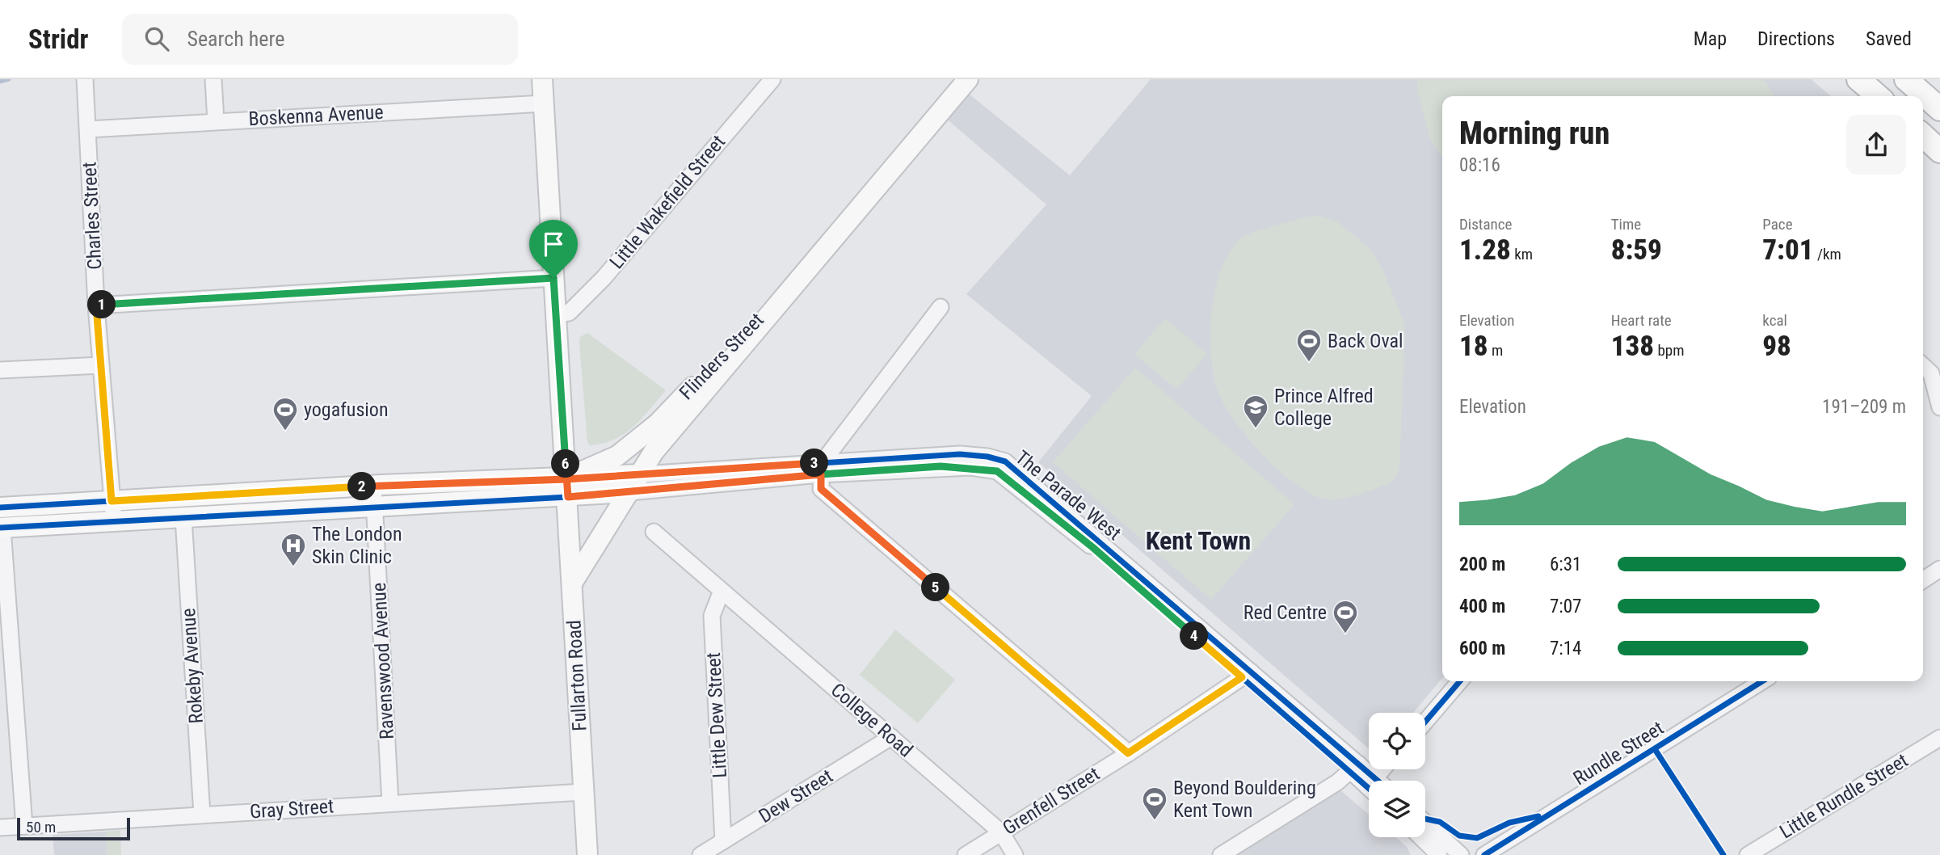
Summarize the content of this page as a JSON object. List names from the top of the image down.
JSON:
{
  "streets": {
    "main road": ["Flinders Street", "Fullarton Road"],
    "street": [
      "Boskenna Avenue",
      "Little Wakefield Street",
      "Charles Street",
      "The Parade West",
      "Ravenswood Avenue",
      "Rokeby Avenue",
      "Little Dew Street",
      "College Road",
      "Rundle Street",
      "Dew Street",
      "Little Rundle Street",
      "Grenfell Street",
      "Gray Street"
    ]
  },
  "crossings": [
    ["Boskenna Avenue", "Charles Street"],
    ["Boskenna Avenue", "Fullarton Road"],
    ["Little Wakefield Street", "Fullarton Road"],
    ["Flinders Street", "The Parade West"],
    ["Flinders Street", "Fullarton Road"],
    ["The Parade West", "Grenfell Street"],
    ["Ravenswood Avenue", "Gray Street"],
    ["Rokeby Avenue", "Gray Street"],
    ["Fullarton Road", "Gray Street"],
    ["Little Dew Street", "College Road"],
    ["Little Dew Street", "Dew Street"],
    ["College Road", "Dew Street"],
    ["College Road", "Grenfell Street"]
  ],
  "districts": ["Kent Town"],
  "places": {
    "sports": [
      "Back Oval",
      "yogafusion",
      "Red Centre",
      "Beyond Bouldering Kent Town"
    ],
    "school or university": ["Prince Alfred College"],
    "hospital": ["The London Skin Clinic"]
  },
  "scale_bar": "50 m",
  "page": {
    "header": "Stridr",
    "search": "Search here",
    "nav": ["Map", "Directions", "Saved"],
    "heading": ["Morning run", "08:16"],
    "stats": [
      ["Distance", "1.28 km"],
      ["Time", "8:59"],
      ["Pace", "7:01 /km"],
      ["Elevation", "18 m"],
      ["Heart rate", "138 bpm"],
      ["kcal", "98"]
    ],
    "pins": [
      "1",
      "3",
      "6",
      "2",
      "5",
      "4"
    ],
    "chart": ["Elevation", "191–209 m"],
    "list": [
      {
        "name": "200 m",
        "note": "6:31"
      },
      {
        "name": "400 m",
        "note": "7:07"
      },
      {
        "name": "600 m",
        "note": "7:14"
      }
    ],
    "scale": "50 m"
  }
}
